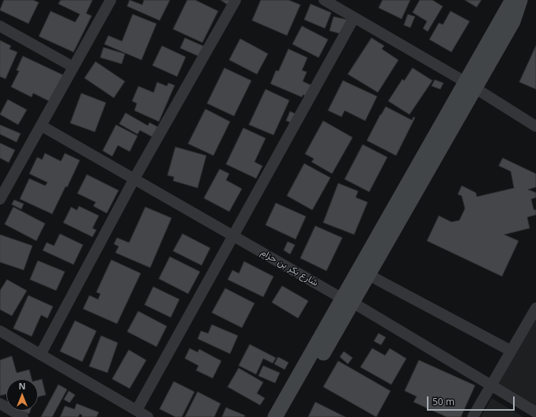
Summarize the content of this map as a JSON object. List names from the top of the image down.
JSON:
{
  "streets": {
    "street": ["شارع بكر بن حزام"]
  },
  "scale_bar": "50 m",
  "north": "top"
}
